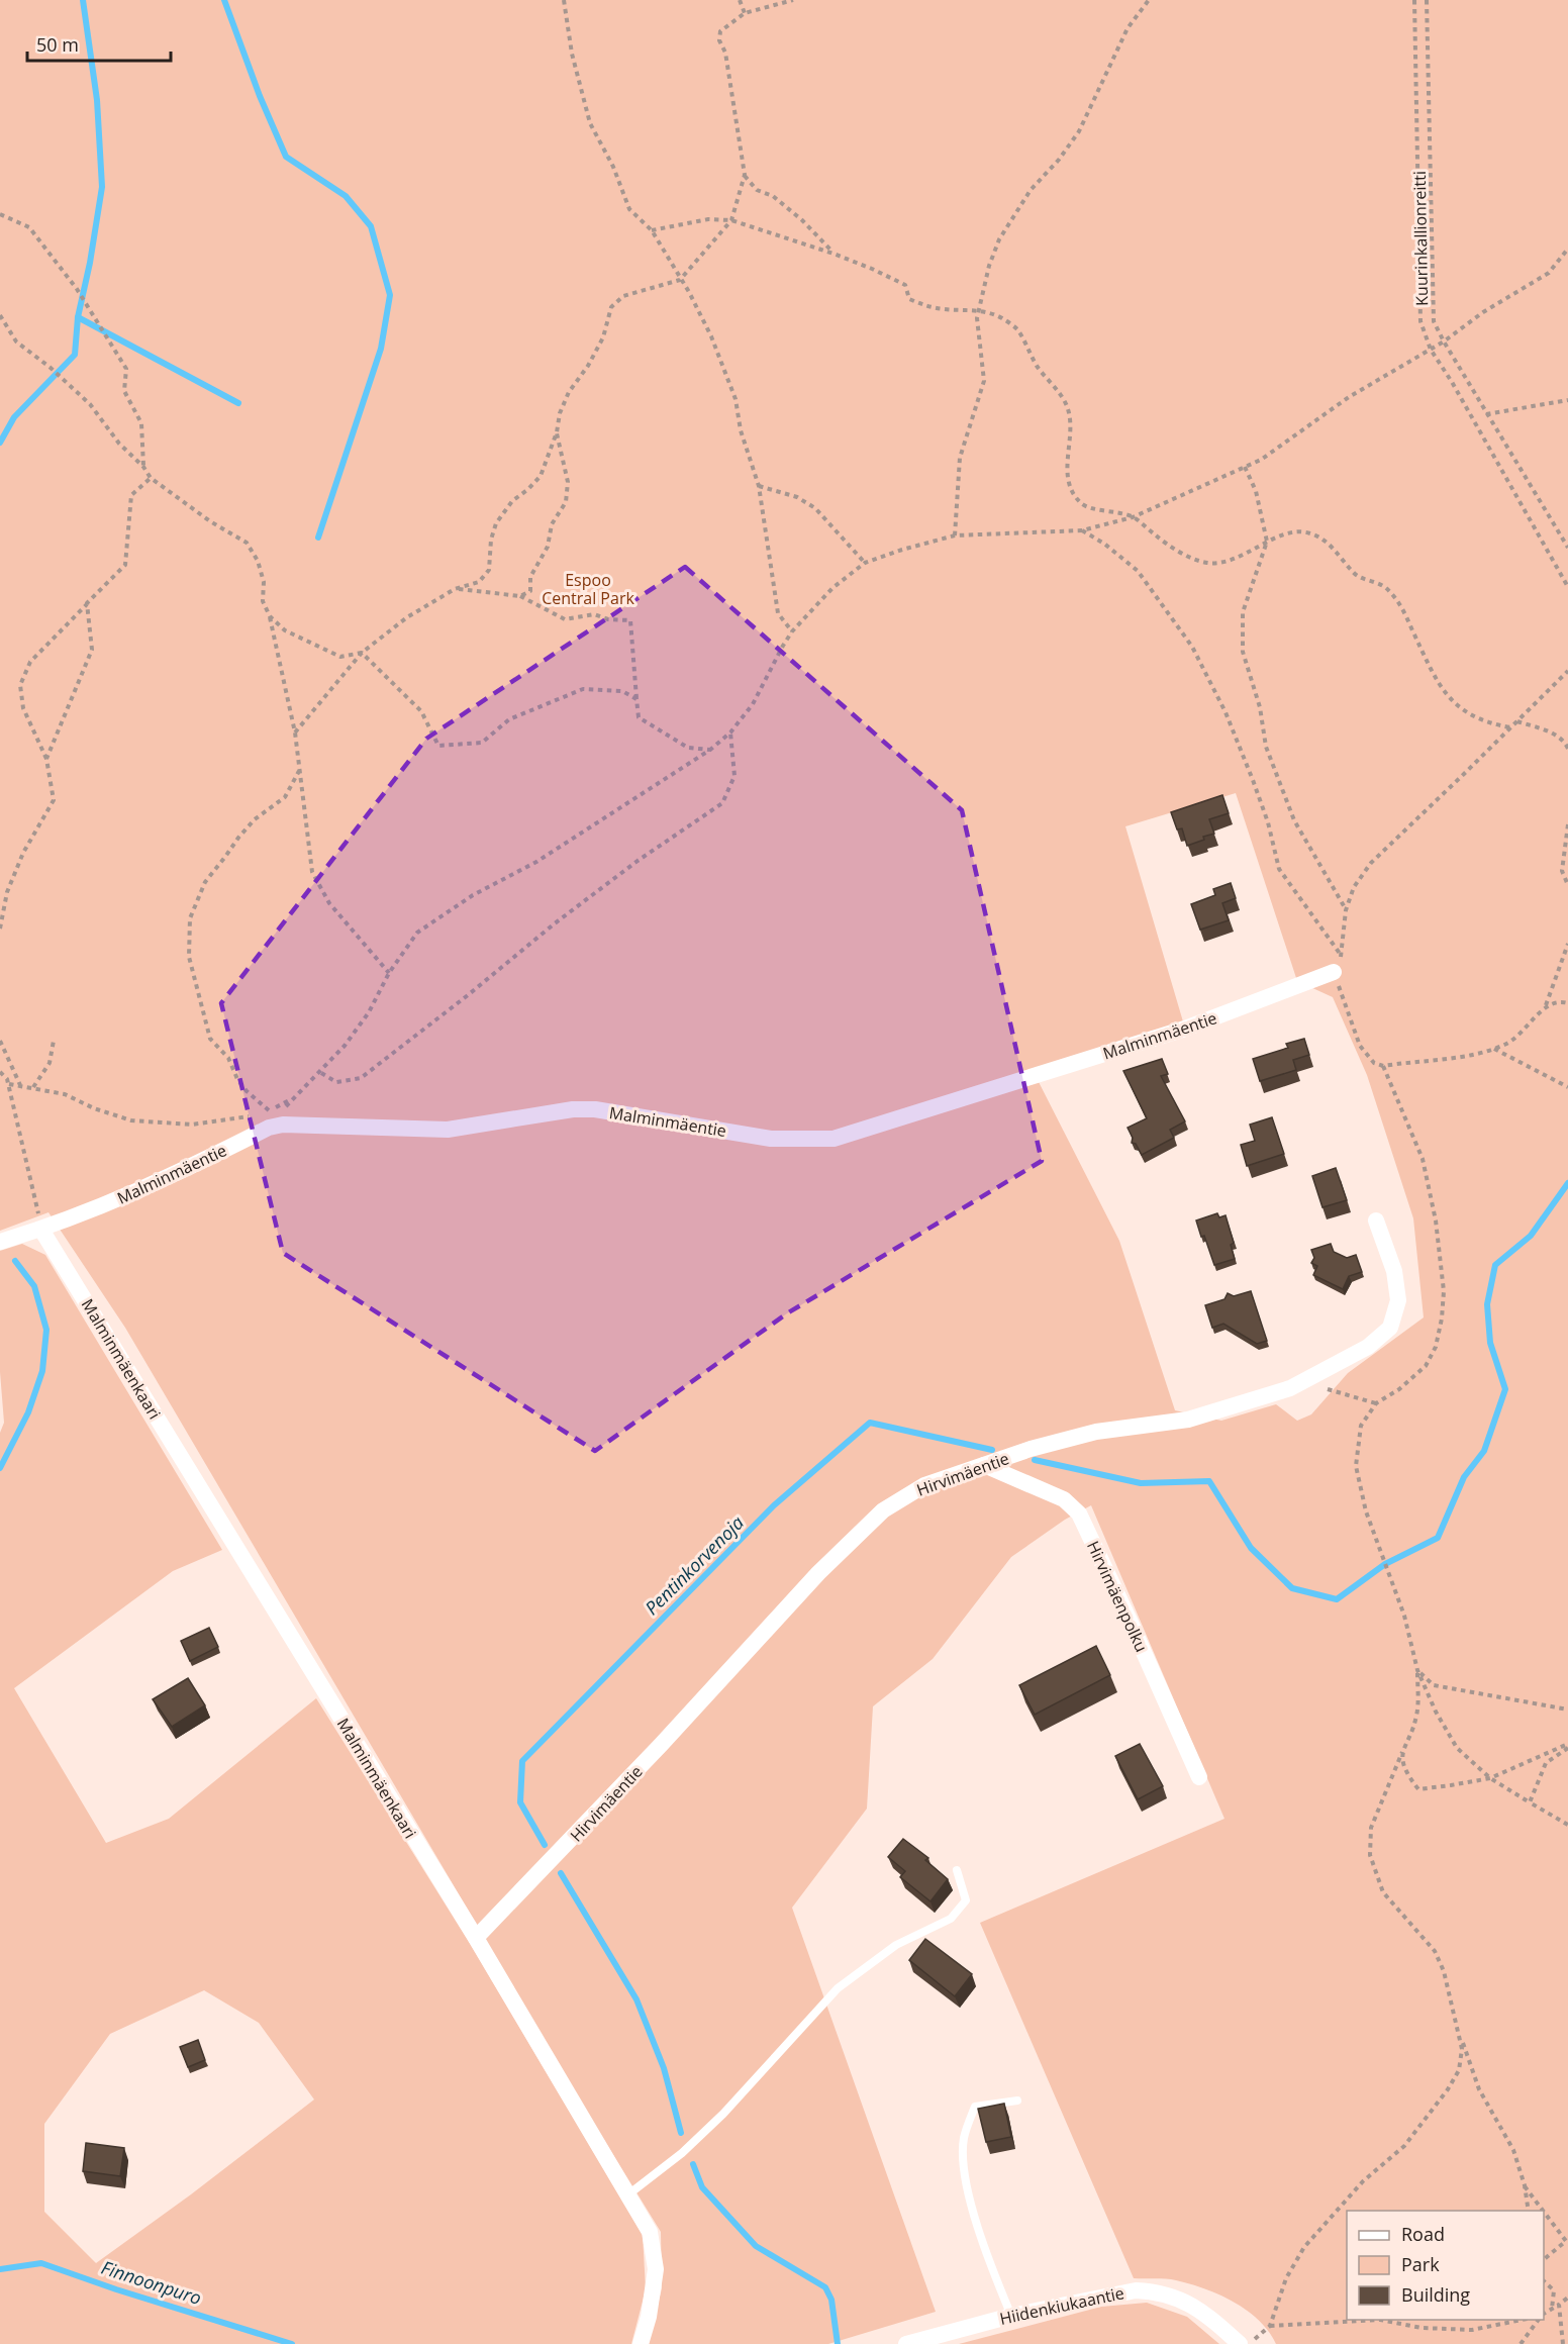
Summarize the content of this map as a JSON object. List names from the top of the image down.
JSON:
{
  "streets": {
    "street": [
      "Malminmäentie",
      "Malminmäenkaari",
      "Hirvimäentie",
      "Hirvimäenpolku",
      "Hiidenkiukaantie"
    ],
    "path": ["Kuurinkallionreitti"]
  },
  "crossings": [
    ["Malminmäentie", "Malminmäenkaari"],
    ["Malminmäenkaari", "Hirvimäentie"],
    ["Hirvimäentie", "Hirvimäenpolku"]
  ],
  "water": ["Pentinkorvenoja", "Finnoonpuro"],
  "parks": ["Espoo Central Park"],
  "legend": ["Road", "Park", "Building"],
  "scale_bar": "50 m"
}
